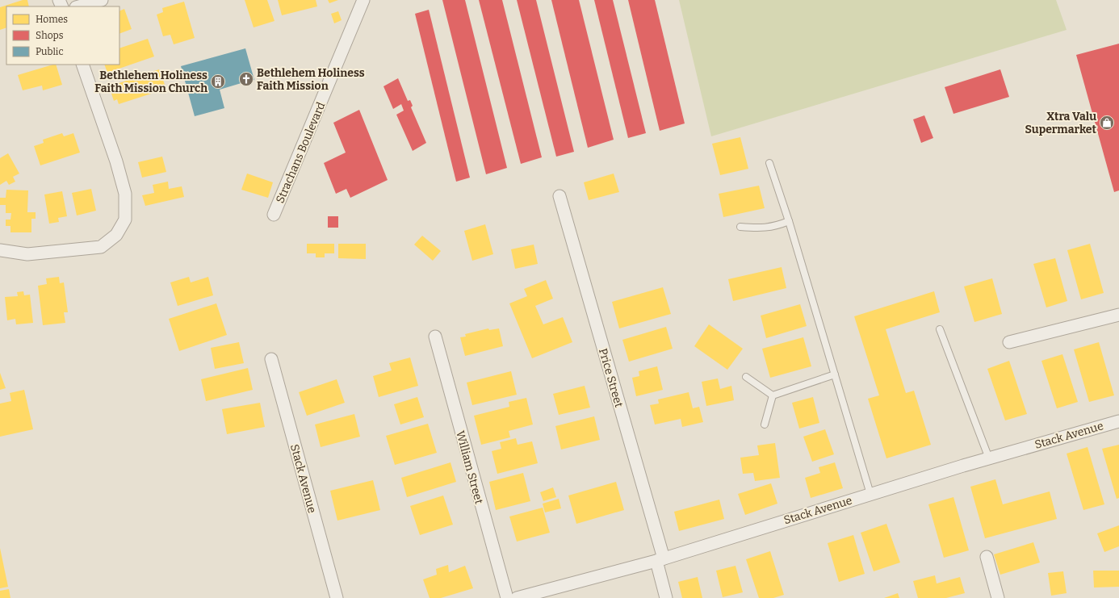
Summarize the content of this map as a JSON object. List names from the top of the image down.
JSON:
{
  "streets": {
    "street": [
      "Strachans Boulevard",
      "Price Street",
      "Stack Avenue",
      "William Street"
    ]
  },
  "crossings": [
    ["Price Street", "Stack Avenue"]
  ],
  "places": {
    "church": ["Bethlehem Holiness Faith Mission"],
    "building": ["Bethlehem Holiness Faith Mission Church"],
    "shop": ["Xtra Valu Supermarket"]
  },
  "legend": ["Homes", "Shops", "Public"]
}
